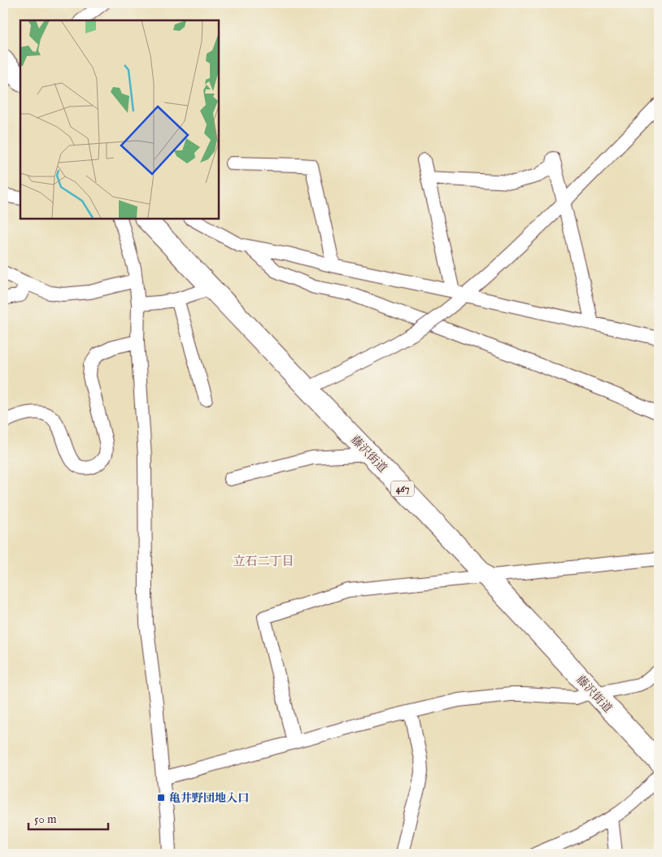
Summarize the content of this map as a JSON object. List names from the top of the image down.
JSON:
{
  "streets": {
    "highway": ["藤沢街道", "467"]
  },
  "districts": ["立石二丁目"],
  "places": {
    "transit": ["亀井野団地入口"]
  },
  "scale_bar": "50 m"
}
